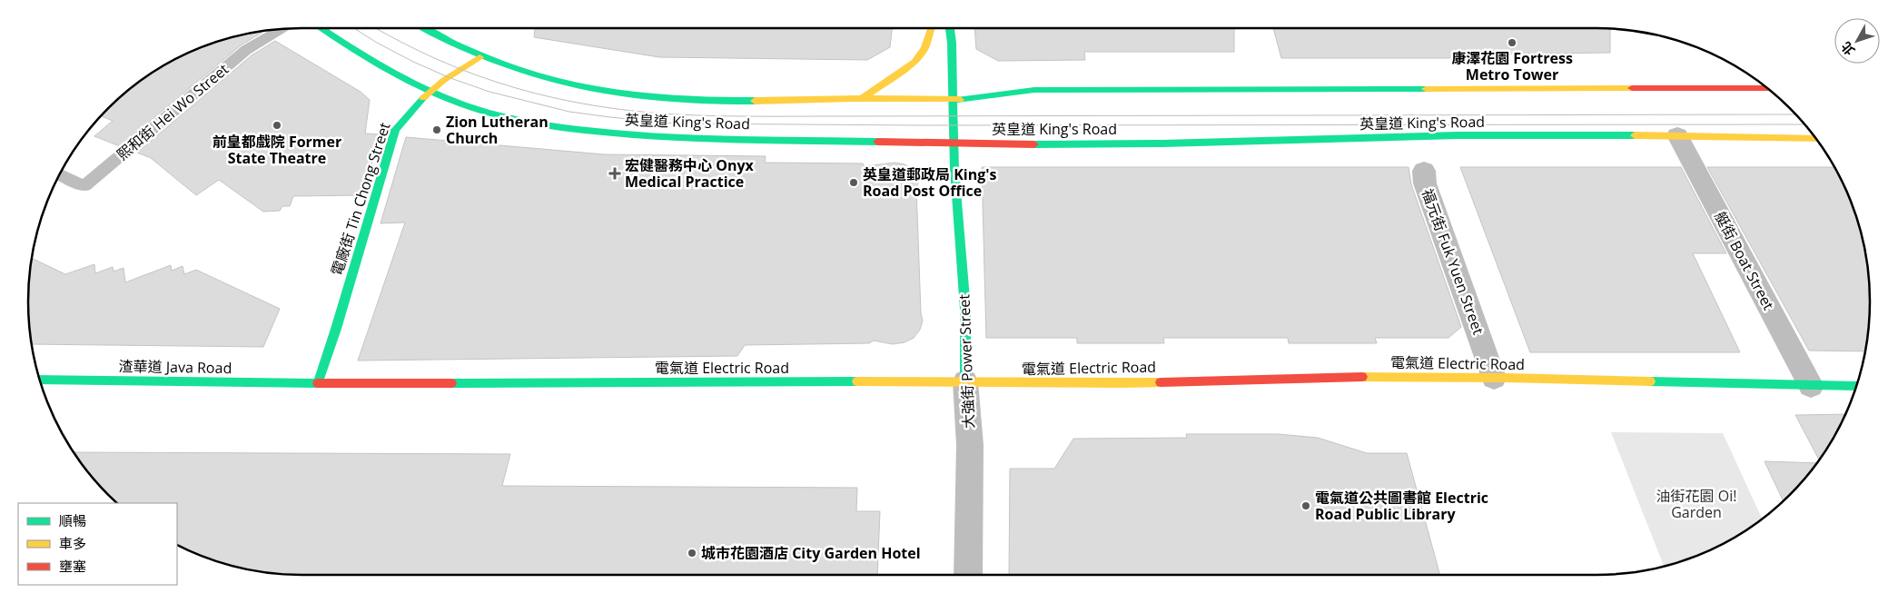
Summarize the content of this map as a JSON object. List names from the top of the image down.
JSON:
{
  "streets": {
    "main road": [
      "英皇道 King's Road",
      "電廠街 Tin Chong Street",
      "大強街 Power Street",
      "電氣道 Electric Road",
      "渣華道 Java Road"
    ],
    "street": ["艇街 Boat Street", "福元街 Fuk Yuen Street"],
    "lane": ["熙和街 Hei Wo Street"]
  },
  "crossings": [
    ["英皇道 King's Road", "電廠街 Tin Chong Street"],
    ["英皇道 King's Road", "艇街 Boat Street"],
    ["英皇道 King's Road", "大強街 Power Street"],
    ["電廠街 Tin Chong Street", "電氣道 Electric Road"],
    ["電廠街 Tin Chong Street", "渣華道 Java Road"],
    ["艇街 Boat Street", "電氣道 Electric Road"],
    ["福元街 Fuk Yuen Street", "電氣道 Electric Road"],
    ["大強街 Power Street", "電氣道 Electric Road"],
    ["電氣道 Electric Road", "渣華道 Java Road"]
  ],
  "parks": ["油街花園 Oi! Garden"],
  "places": {
    "other": [
      "康澤花園 Fortress Metro Tower",
      "前皇都戲院 Former State Theatre",
      "Zion Lutheran Church",
      "英皇道郵政局 King's Road Post Office",
      "電氣道公共圖書館 Electric Road Public Library",
      "城市花園酒店 City Garden Hotel"
    ],
    "health": ["宏健醫務中心 Onyx Medical Practice"]
  },
  "legend": ["順暢", "車多", "壅塞"],
  "north": "bottom left"
}
